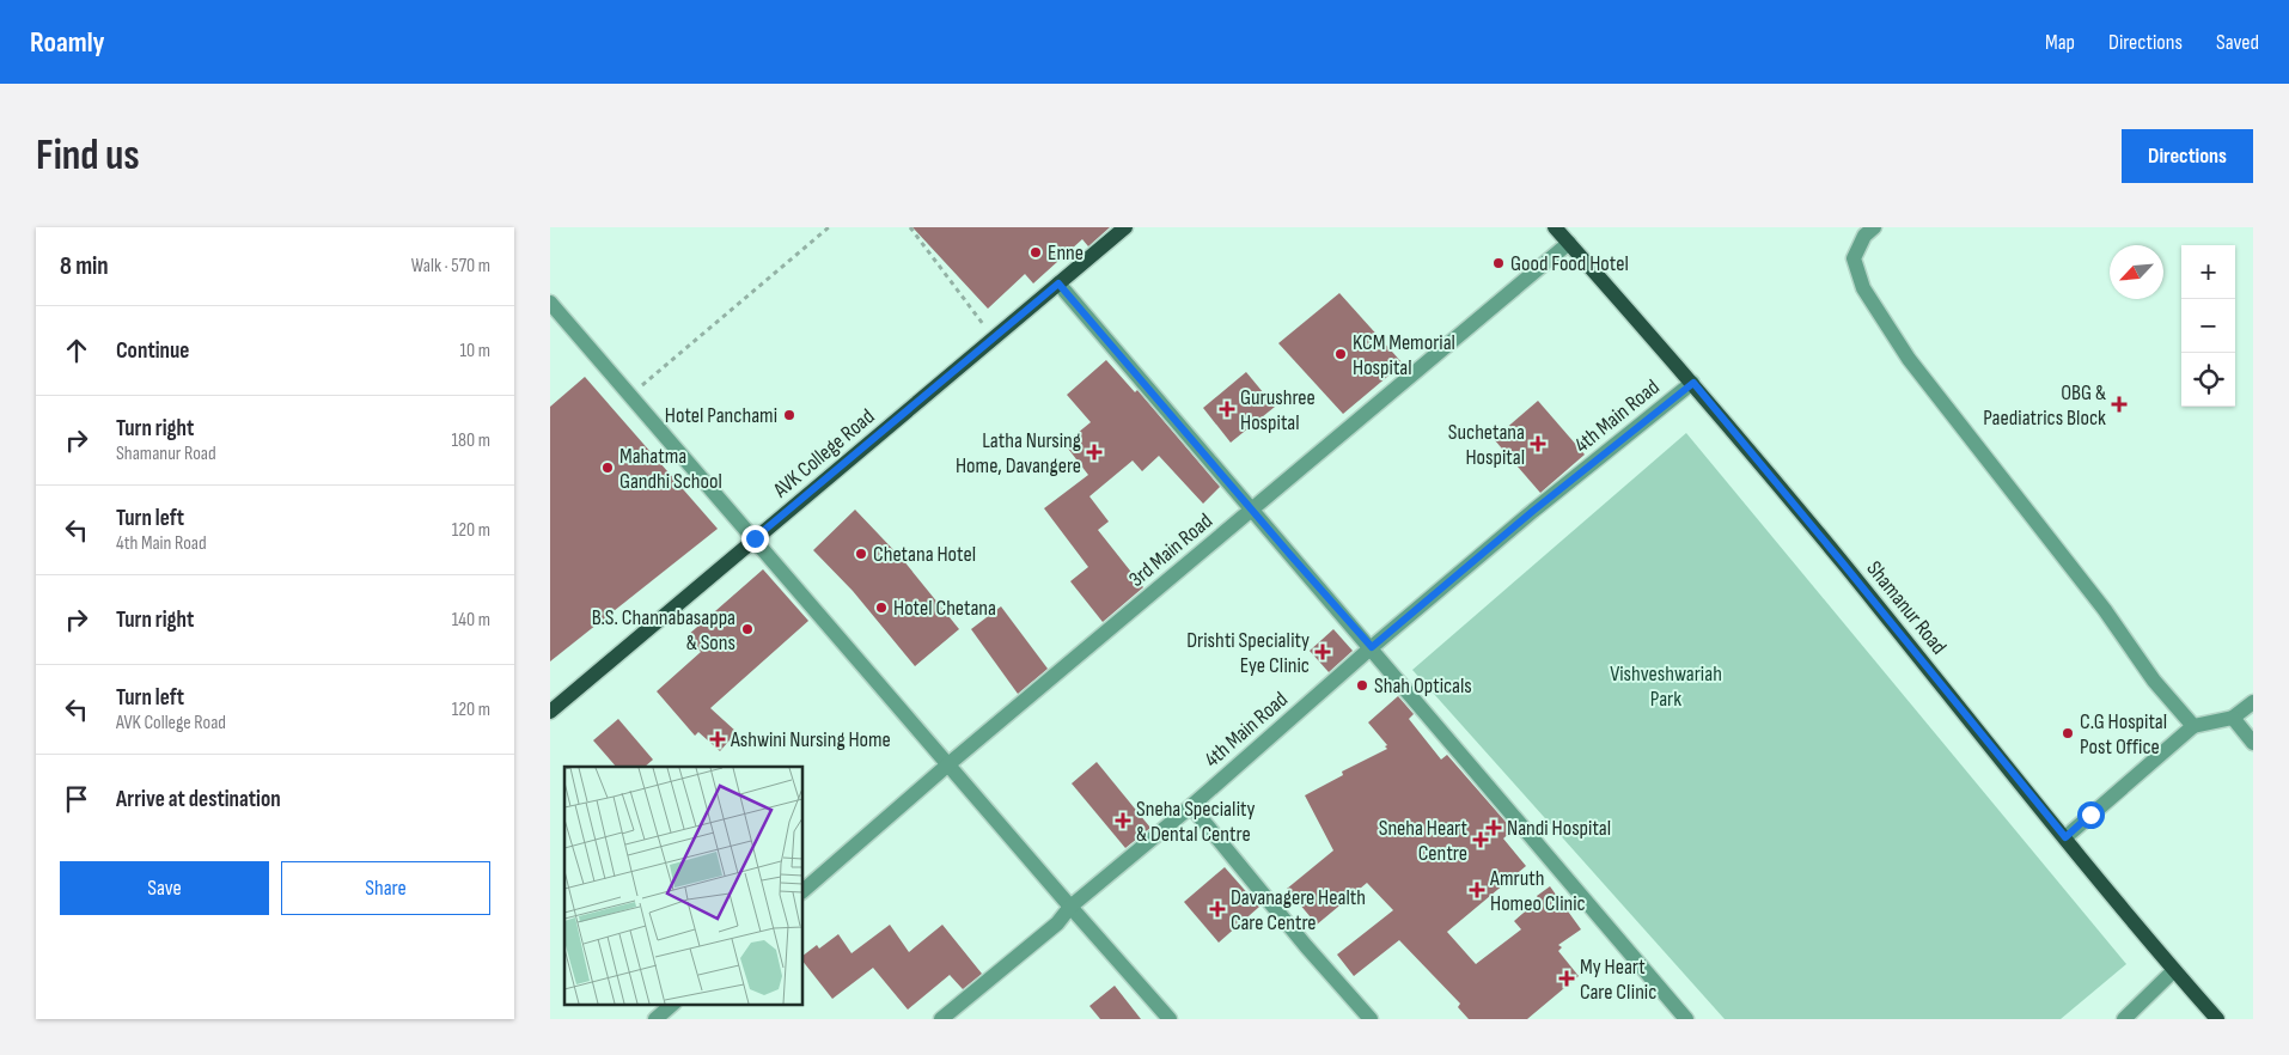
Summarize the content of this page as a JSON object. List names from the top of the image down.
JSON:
{
  "streets": {
    "main road": ["AVK College Road", "Shamanur Road"],
    "street": ["4th Main Road", "3rd Main Road"]
  },
  "crossings": [
    ["4th Main Road", "Shamanur Road"],
    ["3rd Main Road", "Shamanur Road"]
  ],
  "parks": ["Vishveshwariah Park"],
  "places": {
    "other": [
      "Enne",
      "Good Food Hotel",
      "KCM Memorial Hospital",
      "Hotel Panchami",
      "Mahatma Gandhi School",
      "Chetana Hotel",
      "Hotel Chetana",
      "B.S. Channabasappa & Sons",
      "Shah Opticals",
      "C.G Hospital Post Office"
    ],
    "health": [
      "OBG & Paediatrics Block",
      "Gurushree Hospital",
      "Suchetana Hospital",
      "Latha Nursing Home, Davangere",
      "Drishti Speciality Eye Clinic",
      "Ashwini Nursing Home",
      "Sneha Speciality & Dental Centre",
      "Nandi Hospital",
      "Sneha Heart Centre",
      "Amruth Homeo Clinic",
      "Davanagere Health Care Centre",
      "My Heart Care Clinic"
    ]
  },
  "north": "bottom left",
  "page": {
    "header": "Roamly",
    "nav": ["Map", "Directions", "Saved"],
    "buttons": [
      "Directions",
      ["Save", "Share"]
    ],
    "title": "Find us",
    "heading": ["8 min", "Walk · 570 m"],
    "map_buttons": ["+", "−"],
    "list": [
      ["Continue", "10 m"],
      ["Turn right", "Shamanur Road", "180 m"],
      ["Turn left", "4th Main Road", "120 m"],
      ["Turn right", "140 m"],
      ["Turn left", "AVK College Road", "120 m"],
      "Arrive at destination"
    ]
  }
}
